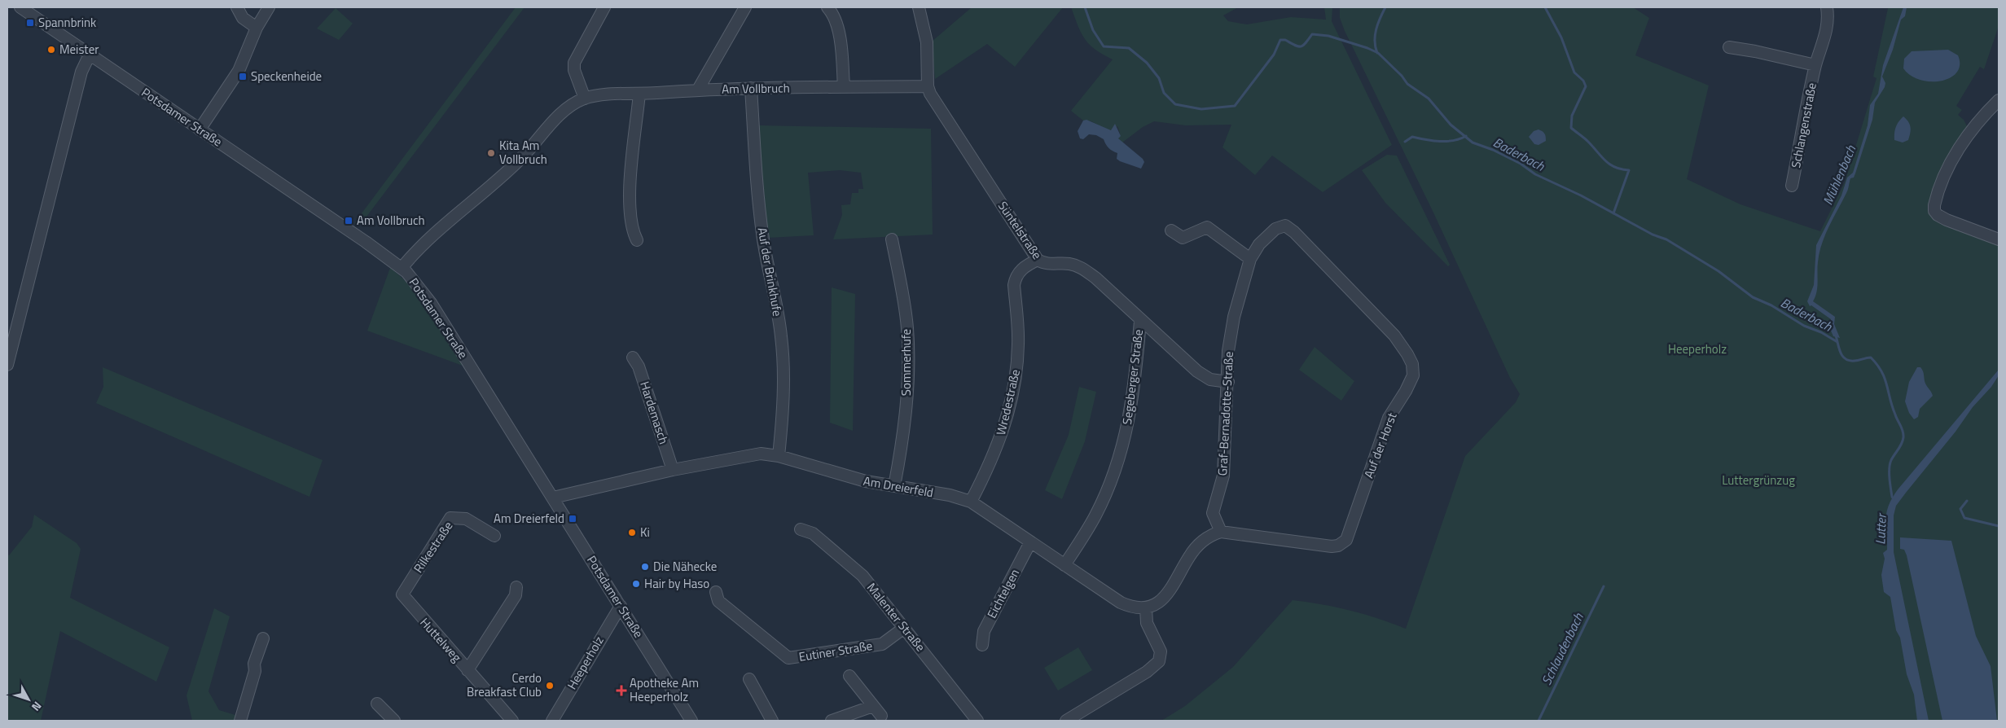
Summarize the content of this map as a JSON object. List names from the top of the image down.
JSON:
{
  "streets": {
    "street": [
      "Am Vollbruch",
      "Potsdamer Straße",
      "Schlangenstraße",
      "Süntelstraße",
      "Auf der Brinkhufe",
      "Sommerhufe",
      "Segeberger Straße",
      "Wredestraße",
      "Hardemasch",
      "Graf-Bernadotte-Straße",
      "Auf der Horst",
      "Am Dreierfeld",
      "Rilkestraße",
      "Eichtelgen",
      "Malenter Straße",
      "Huttelweg",
      "Eutiner Straße",
      "Heeperholz"
    ]
  },
  "crossings": [
    ["Am Vollbruch", "Potsdamer Straße"],
    ["Am Vollbruch", "Süntelstraße"],
    ["Am Vollbruch", "Auf der Brinkhufe"],
    ["Potsdamer Straße", "Am Dreierfeld"],
    ["Potsdamer Straße", "Heeperholz"],
    ["Süntelstraße", "Segeberger Straße"],
    ["Süntelstraße", "Wredestraße"],
    ["Süntelstraße", "Graf-Bernadotte-Straße"],
    ["Auf der Brinkhufe", "Am Dreierfeld"],
    ["Sommerhufe", "Am Dreierfeld"],
    ["Segeberger Straße", "Am Dreierfeld"],
    ["Wredestraße", "Am Dreierfeld"],
    ["Hardemasch", "Am Dreierfeld"],
    ["Graf-Bernadotte-Straße", "Auf der Horst"],
    ["Am Dreierfeld", "Eichtelgen"],
    ["Rilkestraße", "Huttelweg"],
    ["Malenter Straße", "Eutiner Straße"]
  ],
  "water": [
    "Baderbach",
    "Mühlenbach",
    "Lutter",
    "Schlaudenbach"
  ],
  "parks": ["Heeperholz", "Luttergrünzug"],
  "places": {
    "transit": [
      "Spannbrink",
      "Speckenheide",
      "Am Vollbruch",
      "Am Dreierfeld"
    ],
    "other": [
      "Meister",
      "Kita Am Vollbruch",
      "Ki",
      "Die Nähecke",
      "Hair by Haso",
      "Cerdo Breakfast Club"
    ],
    "health": ["Apotheke Am Heeperholz"]
  },
  "north": "bottom right"
}
